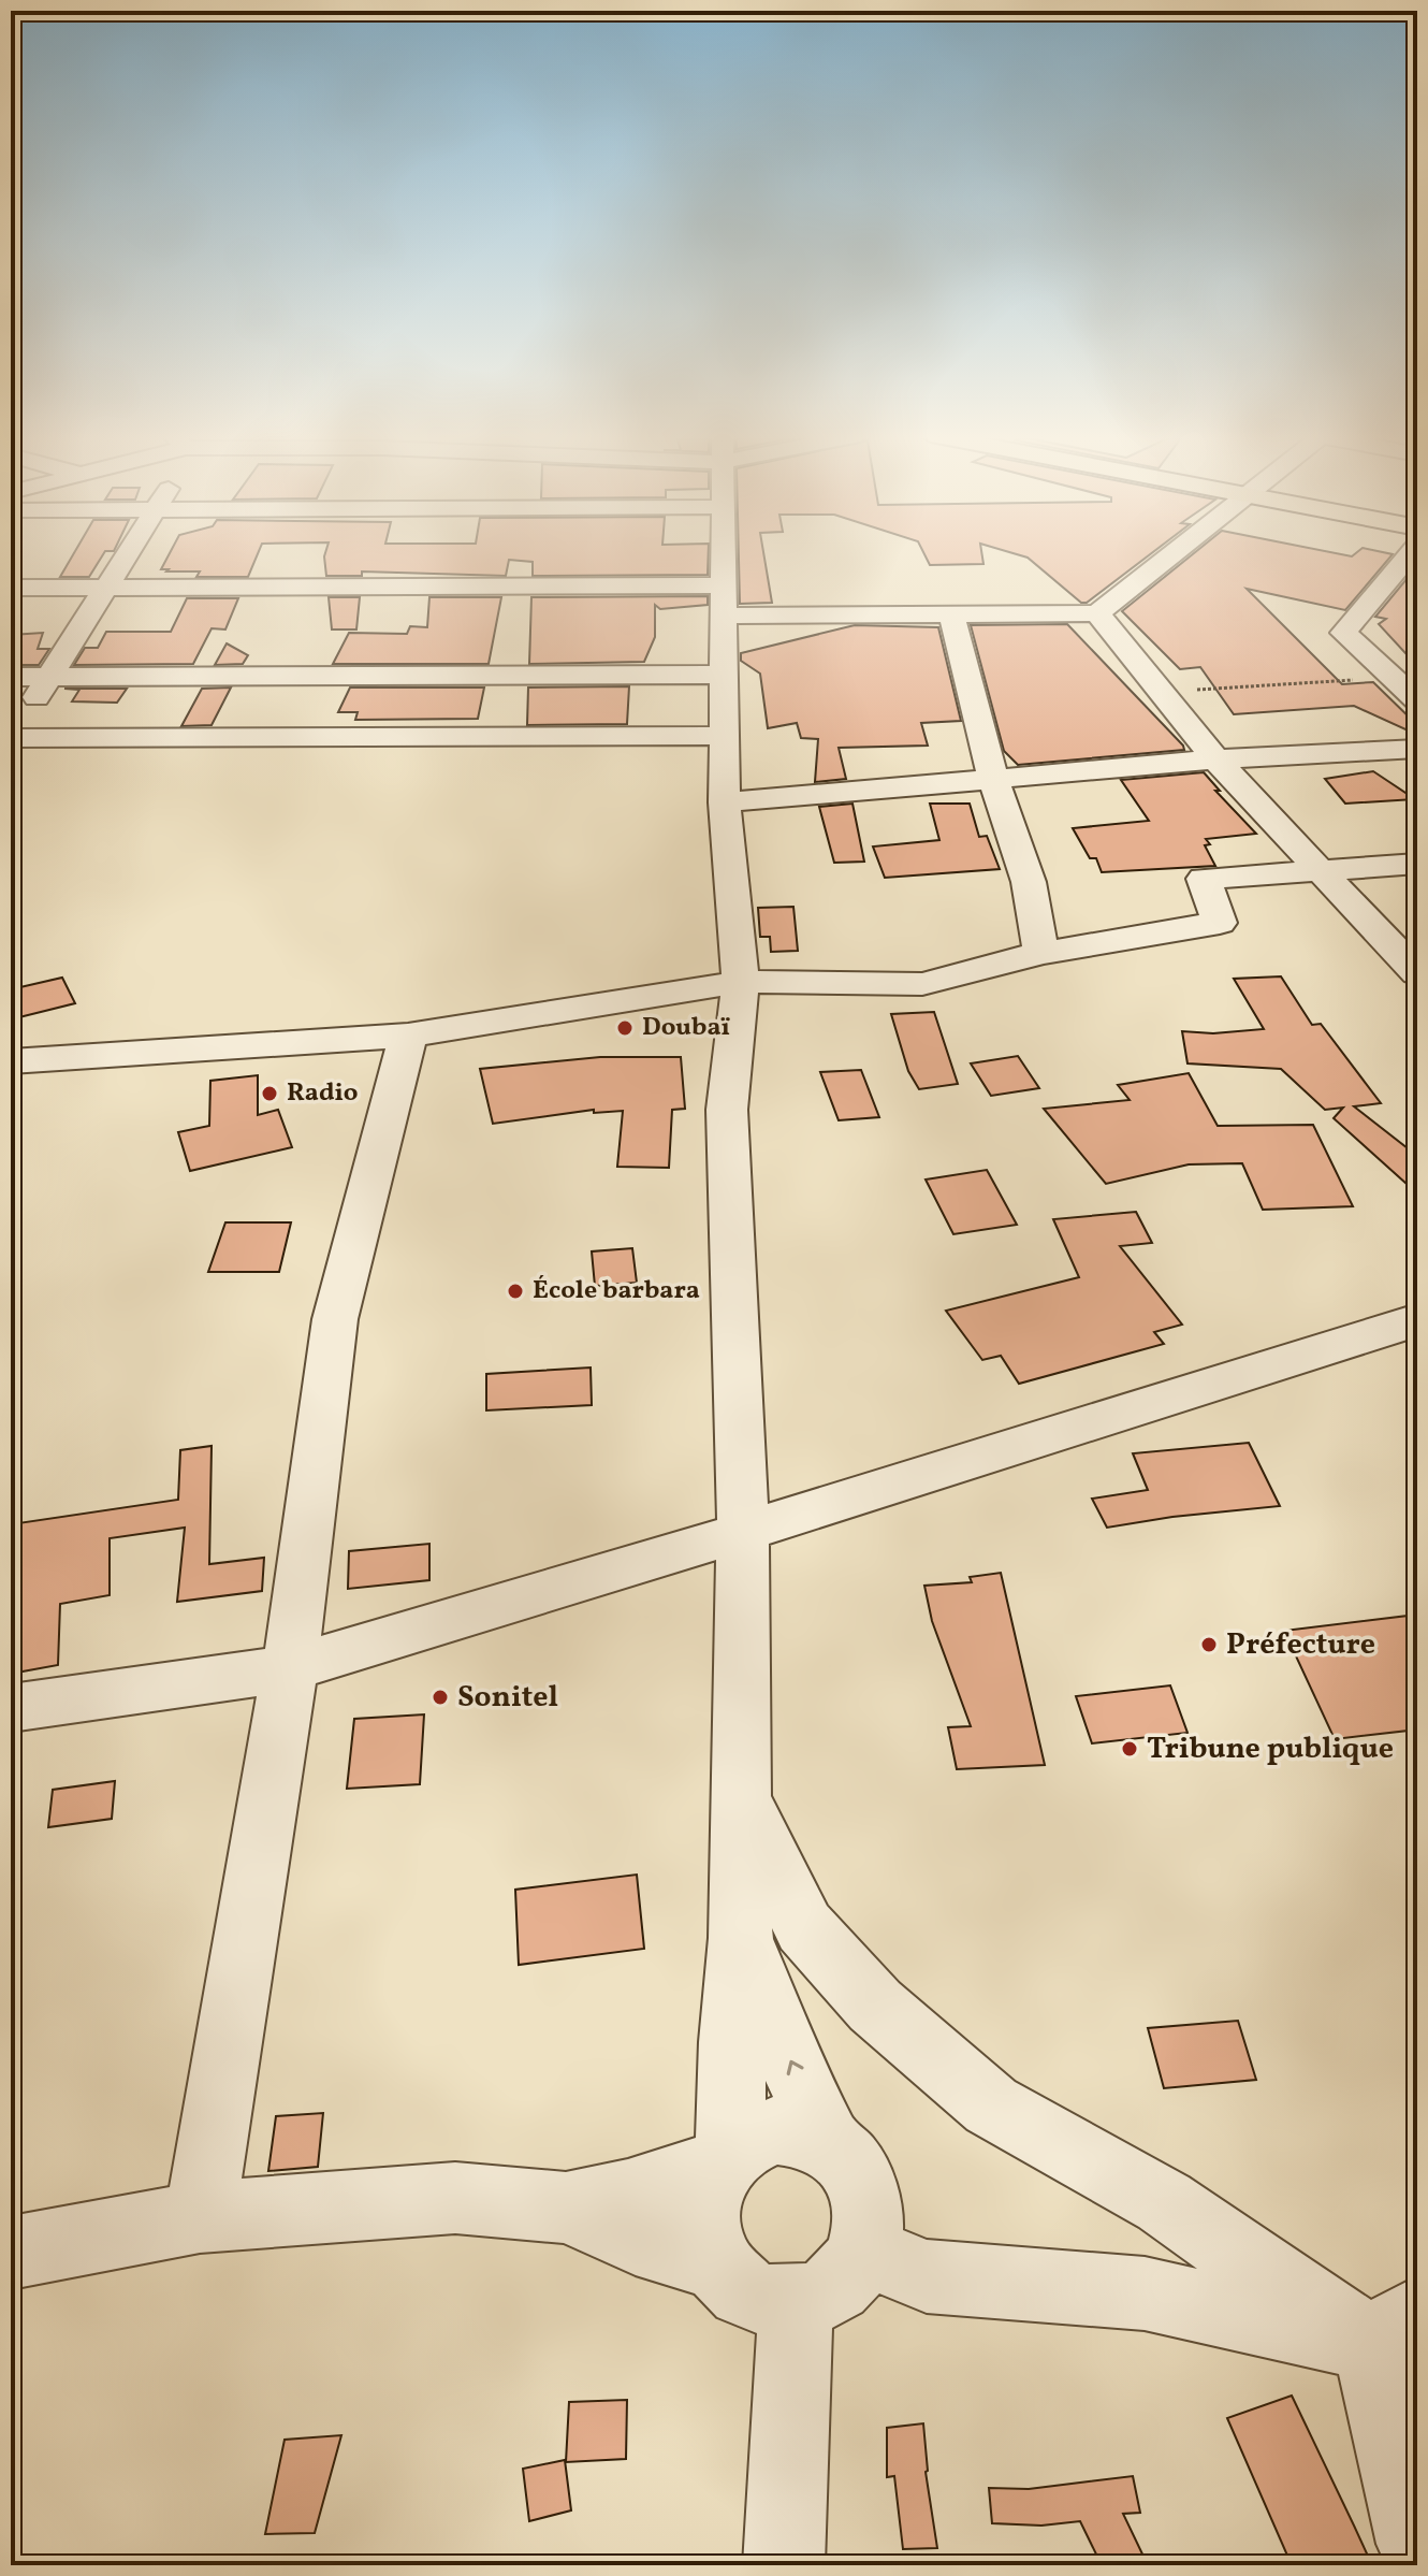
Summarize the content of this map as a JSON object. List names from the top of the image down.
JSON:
{
  "places": [
    "Doubaï",
    "Radio",
    "École barbara",
    "Préfecture",
    "Sonitel",
    "Tribune publique"
  ]
}
